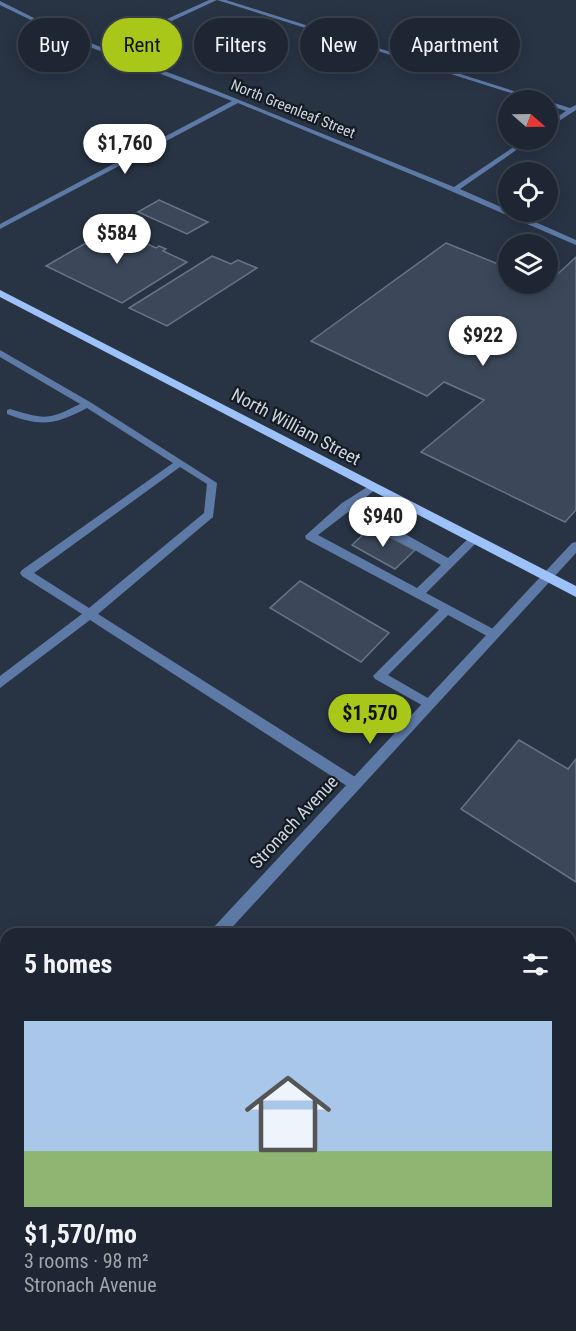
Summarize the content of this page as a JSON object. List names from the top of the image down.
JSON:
{
  "streets": {
    "main road": ["North William Street"],
    "street": ["North Greenleaf Street", "Stronach Avenue"]
  },
  "crossings": [
    ["North William Street", "Stronach Avenue"]
  ],
  "north": "right",
  "page": {
    "chip": [
      "Buy",
      "Rent",
      "Filters",
      "New",
      "Apartment"
    ],
    "price": [
      "$1,760",
      "$584",
      "$922",
      "$940",
      "$1,570"
    ],
    "heading": "5 homes",
    "list": [
      {
        "name": "$1,570/mo",
        "note": "3 rooms · 98 m² · Stronach Avenue"
      }
    ]
  }
}
